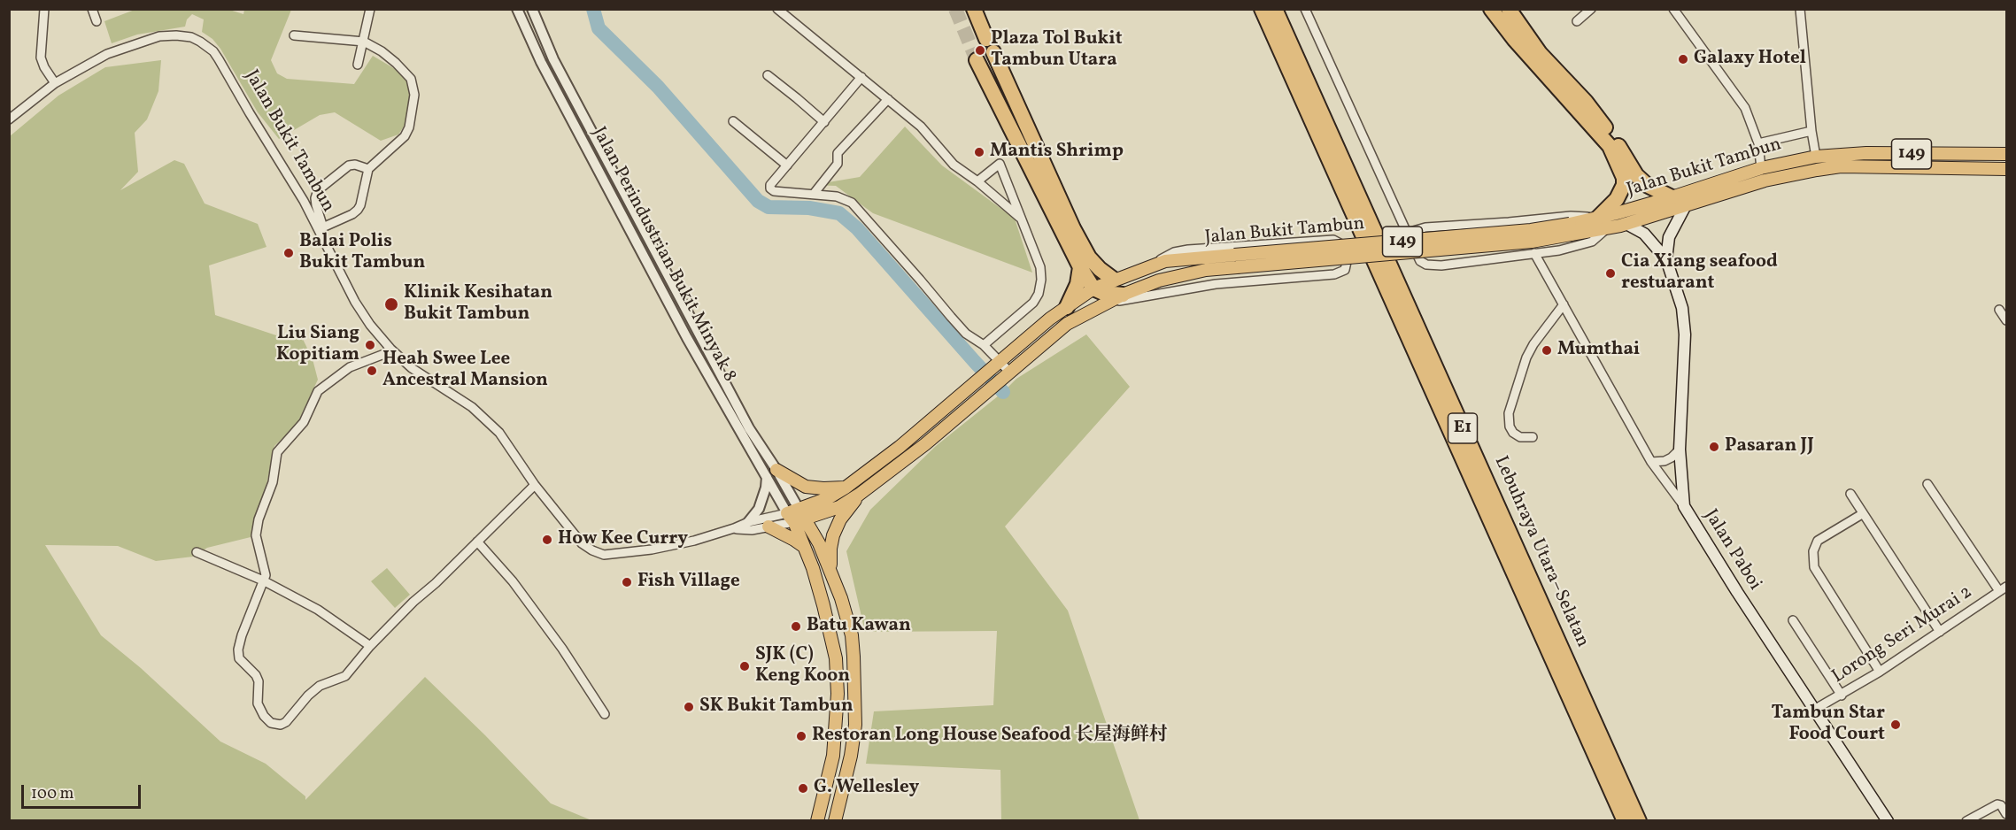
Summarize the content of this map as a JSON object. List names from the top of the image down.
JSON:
{
  "streets": {
    "highway": ["E1", "Lebuhraya Utara–Selatan"],
    "main road": ["Jalan Bukit Tambun", "149", "Jalan Paboi"],
    "street": ["Jalan Perindustrian Bukit Minyak 8", "Lorong Seri Murai 2"]
  },
  "crossings": [
    ["Jalan Bukit Tambun", "Jalan Perindustrian Bukit Minyak 8"],
    ["Jalan Bukit Tambun", "Jalan Paboi"],
    ["Jalan Paboi", "Lorong Seri Murai 2"]
  ],
  "places": [
    "Plaza Tol Bukit Tambun Utara",
    "Galaxy Hotel",
    "Mantis Shrimp",
    "Balai Polis Bukit Tambun",
    "Cia Xiang seafood restuarant",
    "Klinik Kesihatan Bukit Tambun",
    "Liu Siang Kopitiam",
    "Mumthai",
    "Heah Swee Lee Ancestral Mansion",
    "Pasaran JJ",
    "How Kee Curry",
    "Fish Village",
    "Batu Kawan",
    "SJK (C) Keng Koon",
    "SK Bukit Tambun",
    "Tambun Star Food Court",
    "Restoran Long House Seafood 长屋海鲜村",
    "G. Wellesley"
  ],
  "scale_bar": "100 m"
}
